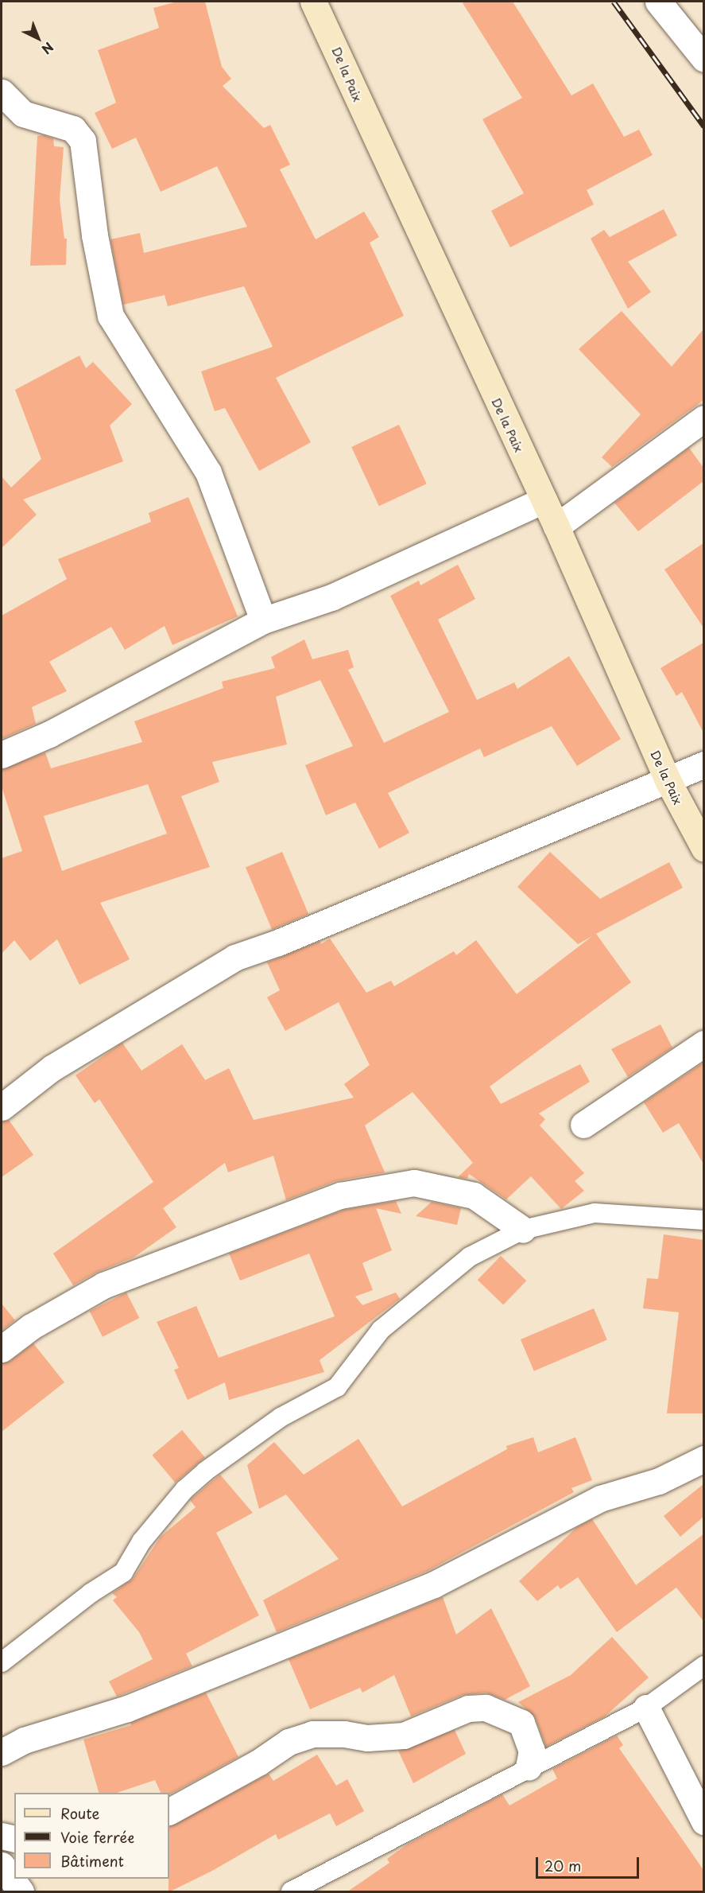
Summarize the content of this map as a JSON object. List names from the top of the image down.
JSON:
{
  "streets": {
    "street": ["De la Paix"]
  },
  "legend": ["Route", "Voie ferrée", "Bâtiment"],
  "scale_bar": "20 m",
  "north": "bottom right"
}
